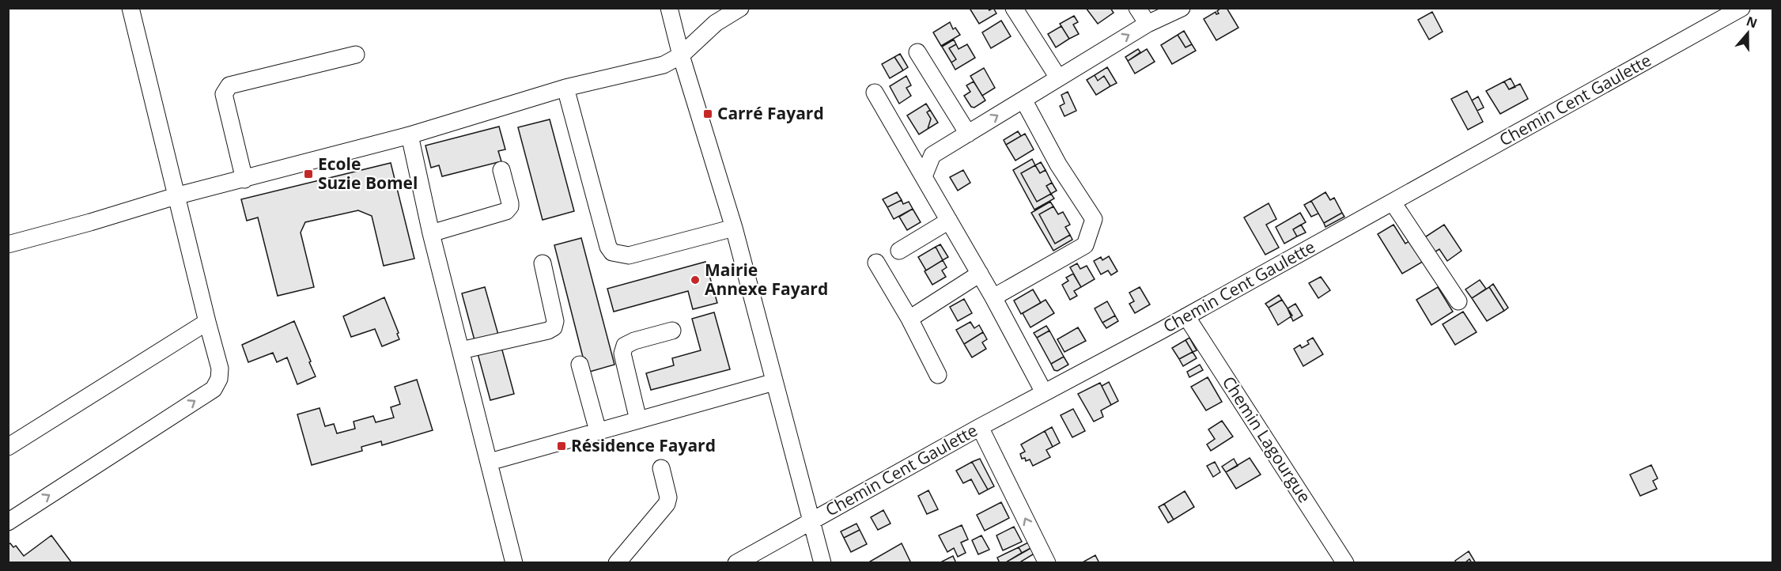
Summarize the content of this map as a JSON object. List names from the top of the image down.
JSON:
{
  "streets": {
    "street": ["Chemin Cent Gaulette", "Chemin Lagourgue"]
  },
  "crossings": [
    ["Chemin Cent Gaulette", "Chemin Lagourgue"]
  ],
  "places": {
    "transit": ["Carré Fayard", "Ecole Suzie Bomel", "Résidence Fayard"],
    "other": ["Mairie Annexe Fayard"]
  },
  "north": "top"
}
